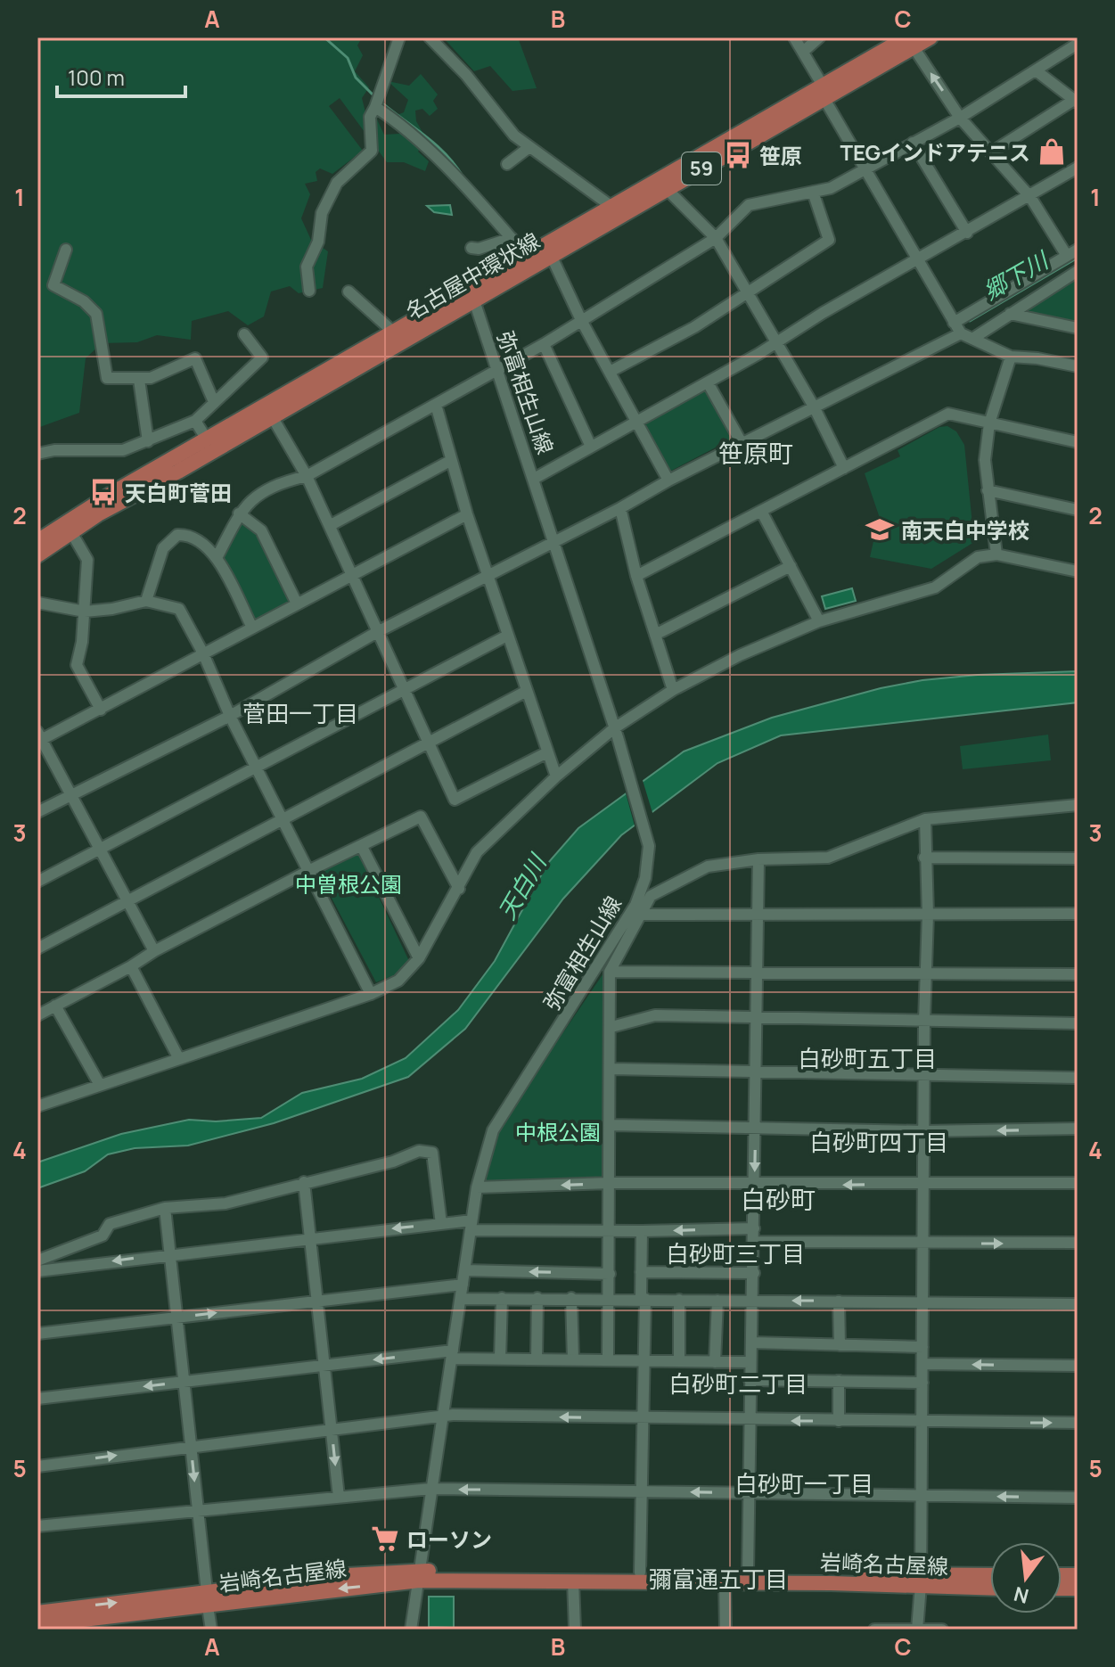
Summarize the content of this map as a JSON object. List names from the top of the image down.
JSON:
{
  "streets": {
    "main road": ["59", "名古屋中環状線", "岩崎名古屋線"],
    "street": ["弥富相生山線"]
  },
  "crossings": [
    ["名古屋中環状線", "弥富相生山線"],
    ["弥富相生山線", "岩崎名古屋線"]
  ],
  "districts": [
    "笹原町",
    "菅田一丁目",
    "白砂町五丁目",
    "白砂町四丁目",
    "白砂町",
    "白砂町三丁目",
    "白砂町二丁目",
    "白砂町一丁目",
    "彌富通五丁目"
  ],
  "water": ["郷下川", "天白川"],
  "parks": ["中曽根公園", "中根公園"],
  "places": {
    "shop": ["TEGインドアテニス"],
    "bus stop": ["笹原", "天白町菅田"],
    "school or university": ["南天白中学校"],
    "supermarket": ["ローソン"]
  },
  "scale_bar": "100 m",
  "north": "bottom",
  "grid": {
    "columns": ["A", "B", "C"],
    "rows": [
      "1",
      "2",
      "3",
      "4",
      "5"
    ]
  }
}
